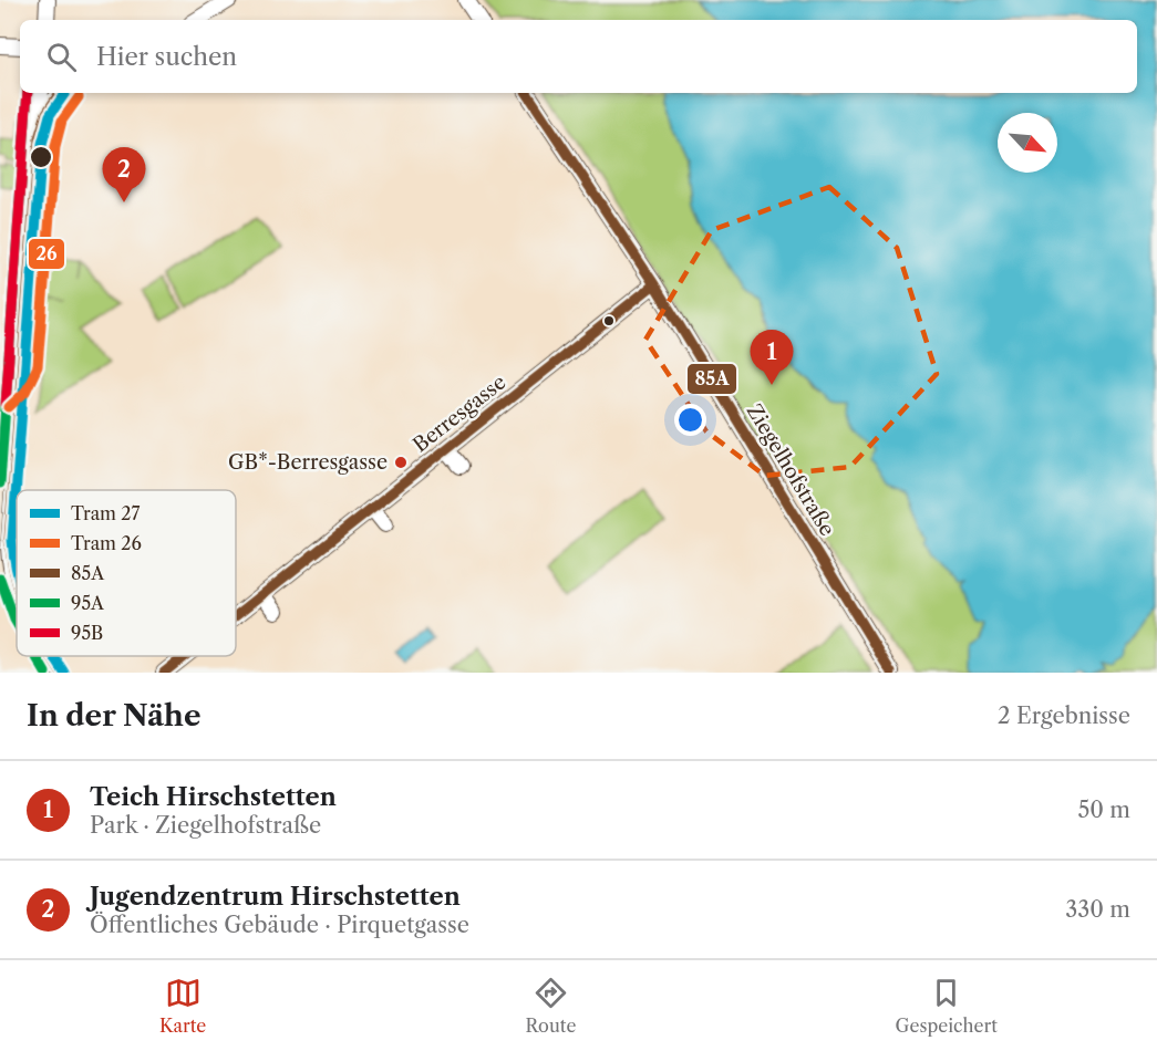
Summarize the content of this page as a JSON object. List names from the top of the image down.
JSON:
{
  "streets": {
    "street": ["Berresgasse", "Ziegelhofstraße"]
  },
  "crossings": [
    ["Berresgasse", "Ziegelhofstraße"]
  ],
  "places": ["GB*-Berresgasse"],
  "lines": [
    "tram line 27",
    "transit line 85A",
    "transit line 95A",
    "transit line 95B",
    "tram line 26"
  ],
  "legend": [
    "Tram 27",
    "Tram 26",
    "85A",
    "95A",
    "95B"
  ],
  "north": "bottom right",
  "page": {
    "search": "Hier suchen",
    "pins": ["2", "1"],
    "heading": ["In der Nähe", "2 Ergebnisse"],
    "list": [
      {
        "mark": "1",
        "name": "Teich Hirschstetten",
        "note": "Park · Ziegelhofstraße",
        "value": "50 m"
      },
      {
        "mark": "2",
        "name": "Jugendzentrum Hirschstetten",
        "note": "Öffentliches Gebäude · Pirquetgasse",
        "value": "330 m"
      }
    ],
    "nav": ["Karte", "Route", "Gespeichert"]
  }
}
